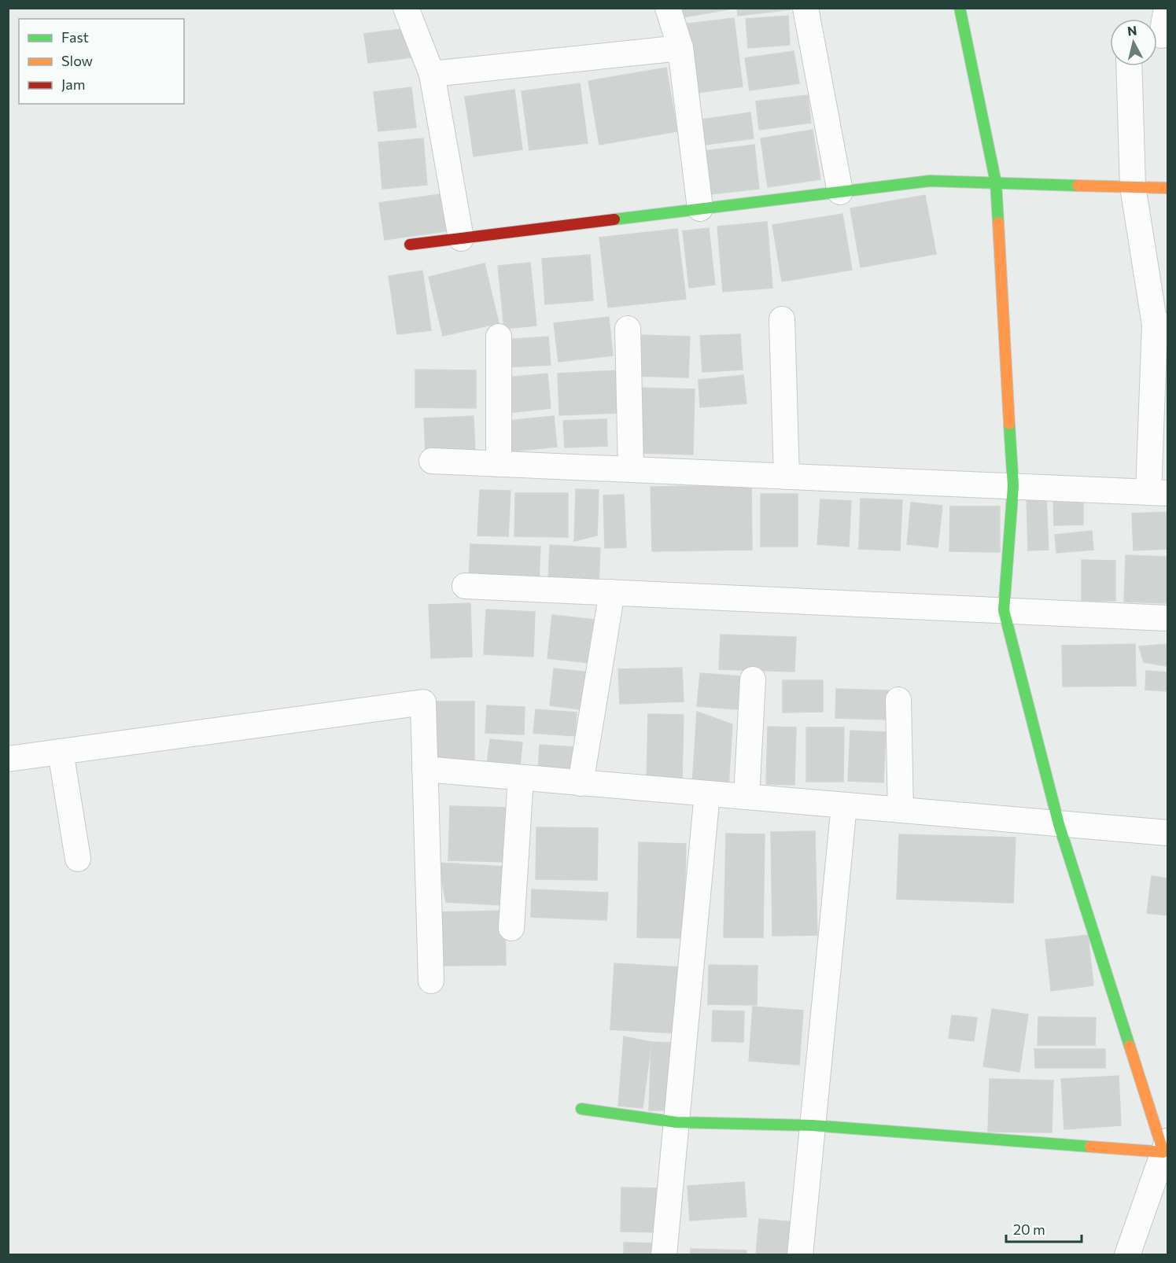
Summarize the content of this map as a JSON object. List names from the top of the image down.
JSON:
{
  "legend": ["Fast", "Slow", "Jam"],
  "scale_bar": "20 m",
  "north": "top"
}
